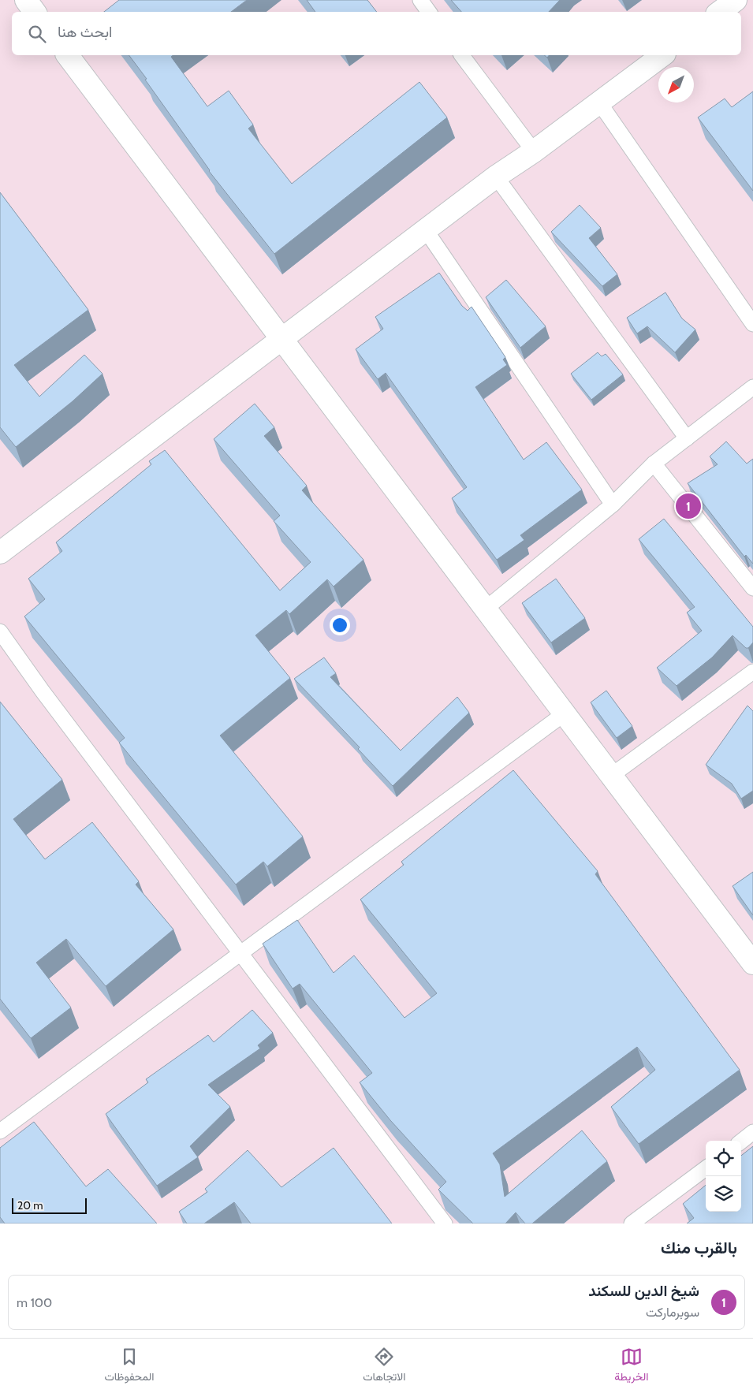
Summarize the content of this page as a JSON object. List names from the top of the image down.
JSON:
{
  "scale_bar": "20 m",
  "north": "bottom left",
  "page": {
    "search": "ابحث هنا",
    "pins": "1",
    "scale": "20 m",
    "heading": "بالقرب منك",
    "list": [
      {
        "mark": "1",
        "name": "شيخ الدين للسكند",
        "note": "سوبرماركت",
        "value": "100 m"
      }
    ],
    "nav": ["الخريطة", "الاتجاهات", "المحفوظات"]
  }
}
